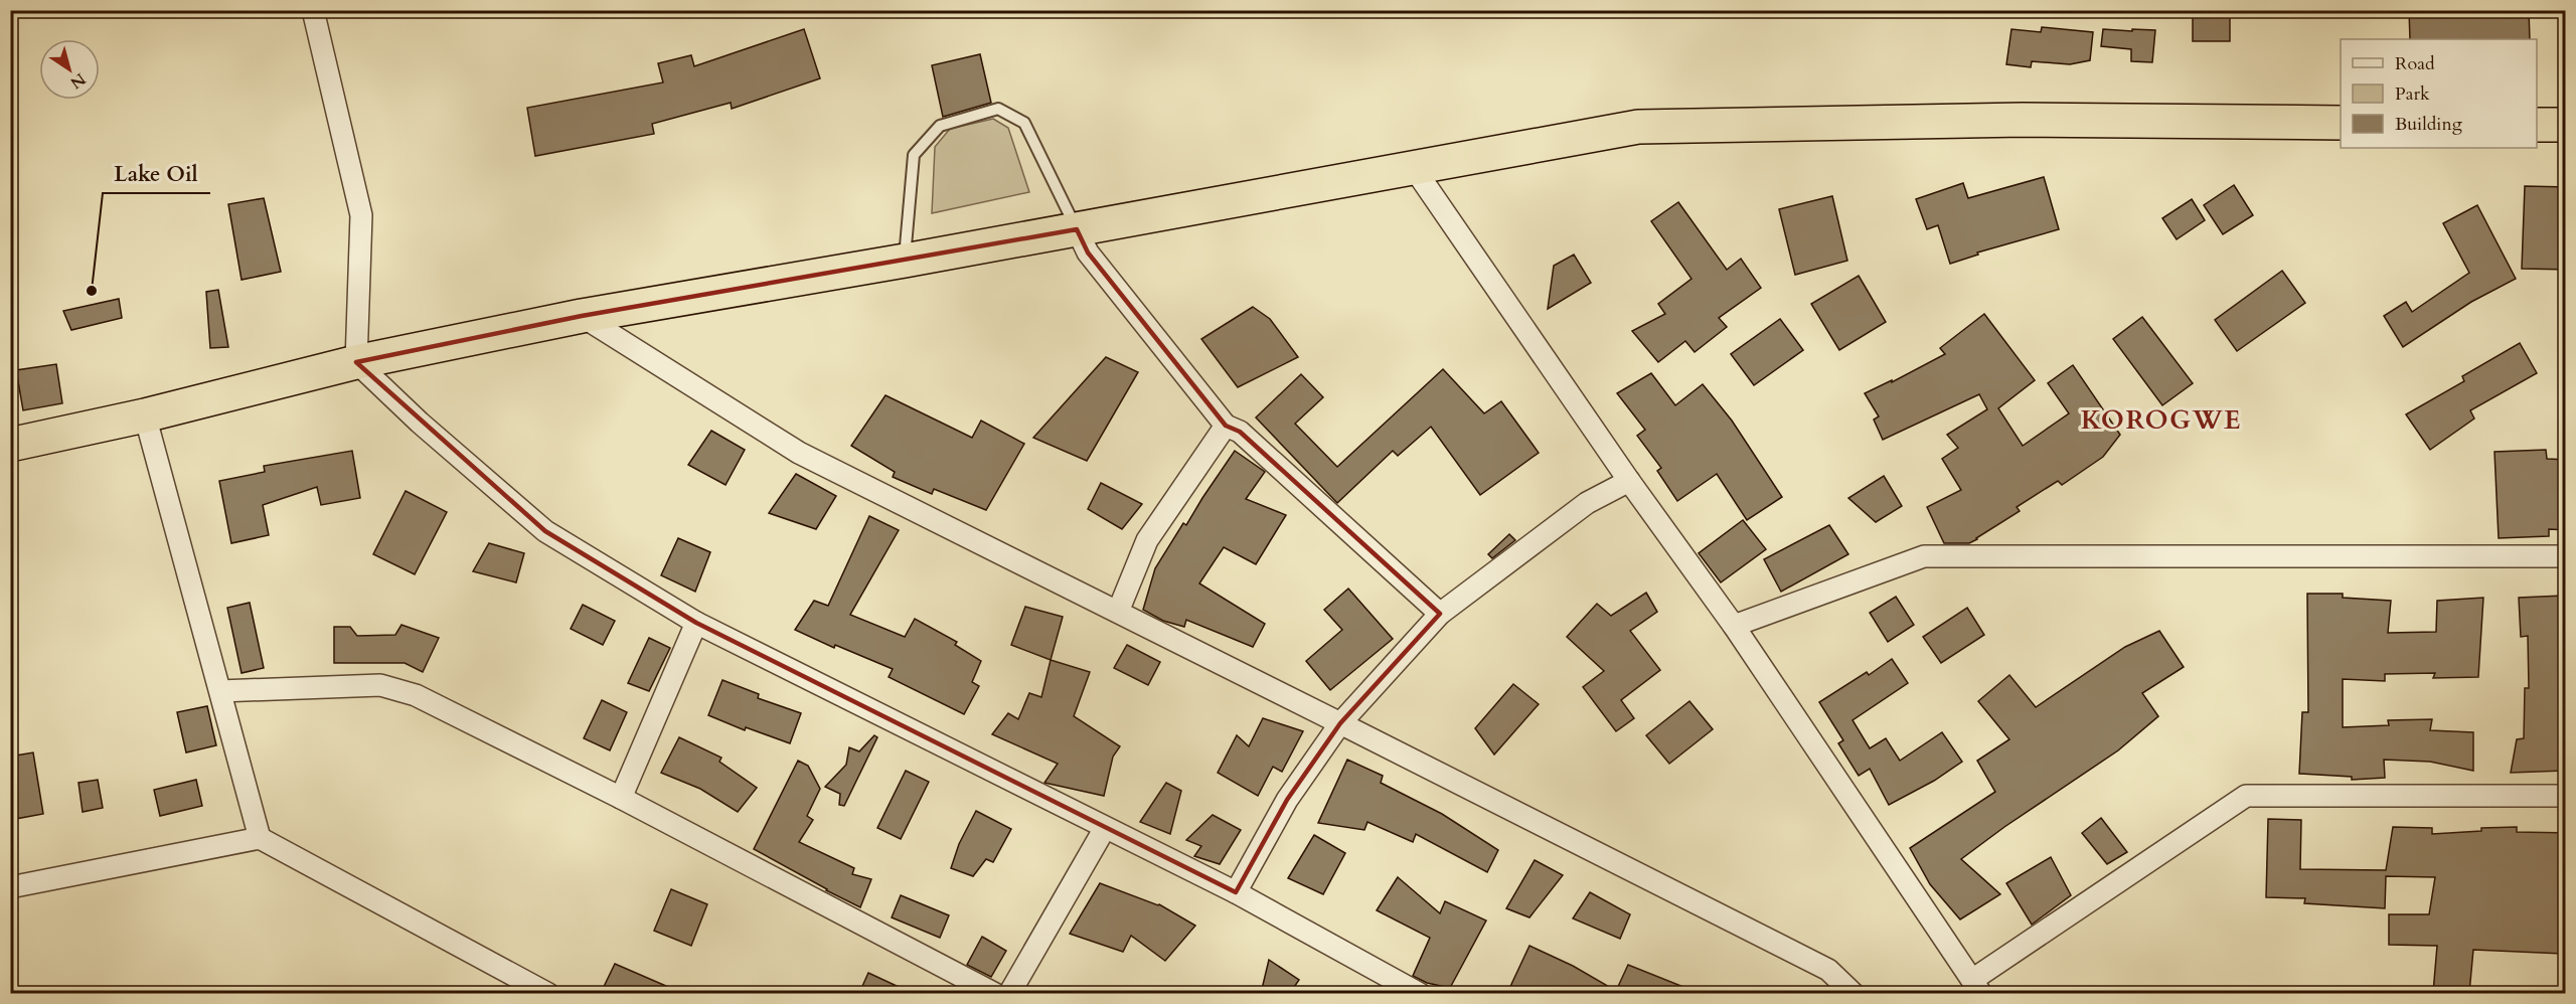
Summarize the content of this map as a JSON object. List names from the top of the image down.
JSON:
{
  "districts": ["KOROGWE"],
  "places": ["Lake Oil"],
  "legend": ["Road", "Park", "Building"],
  "north": "bottom right"
}
